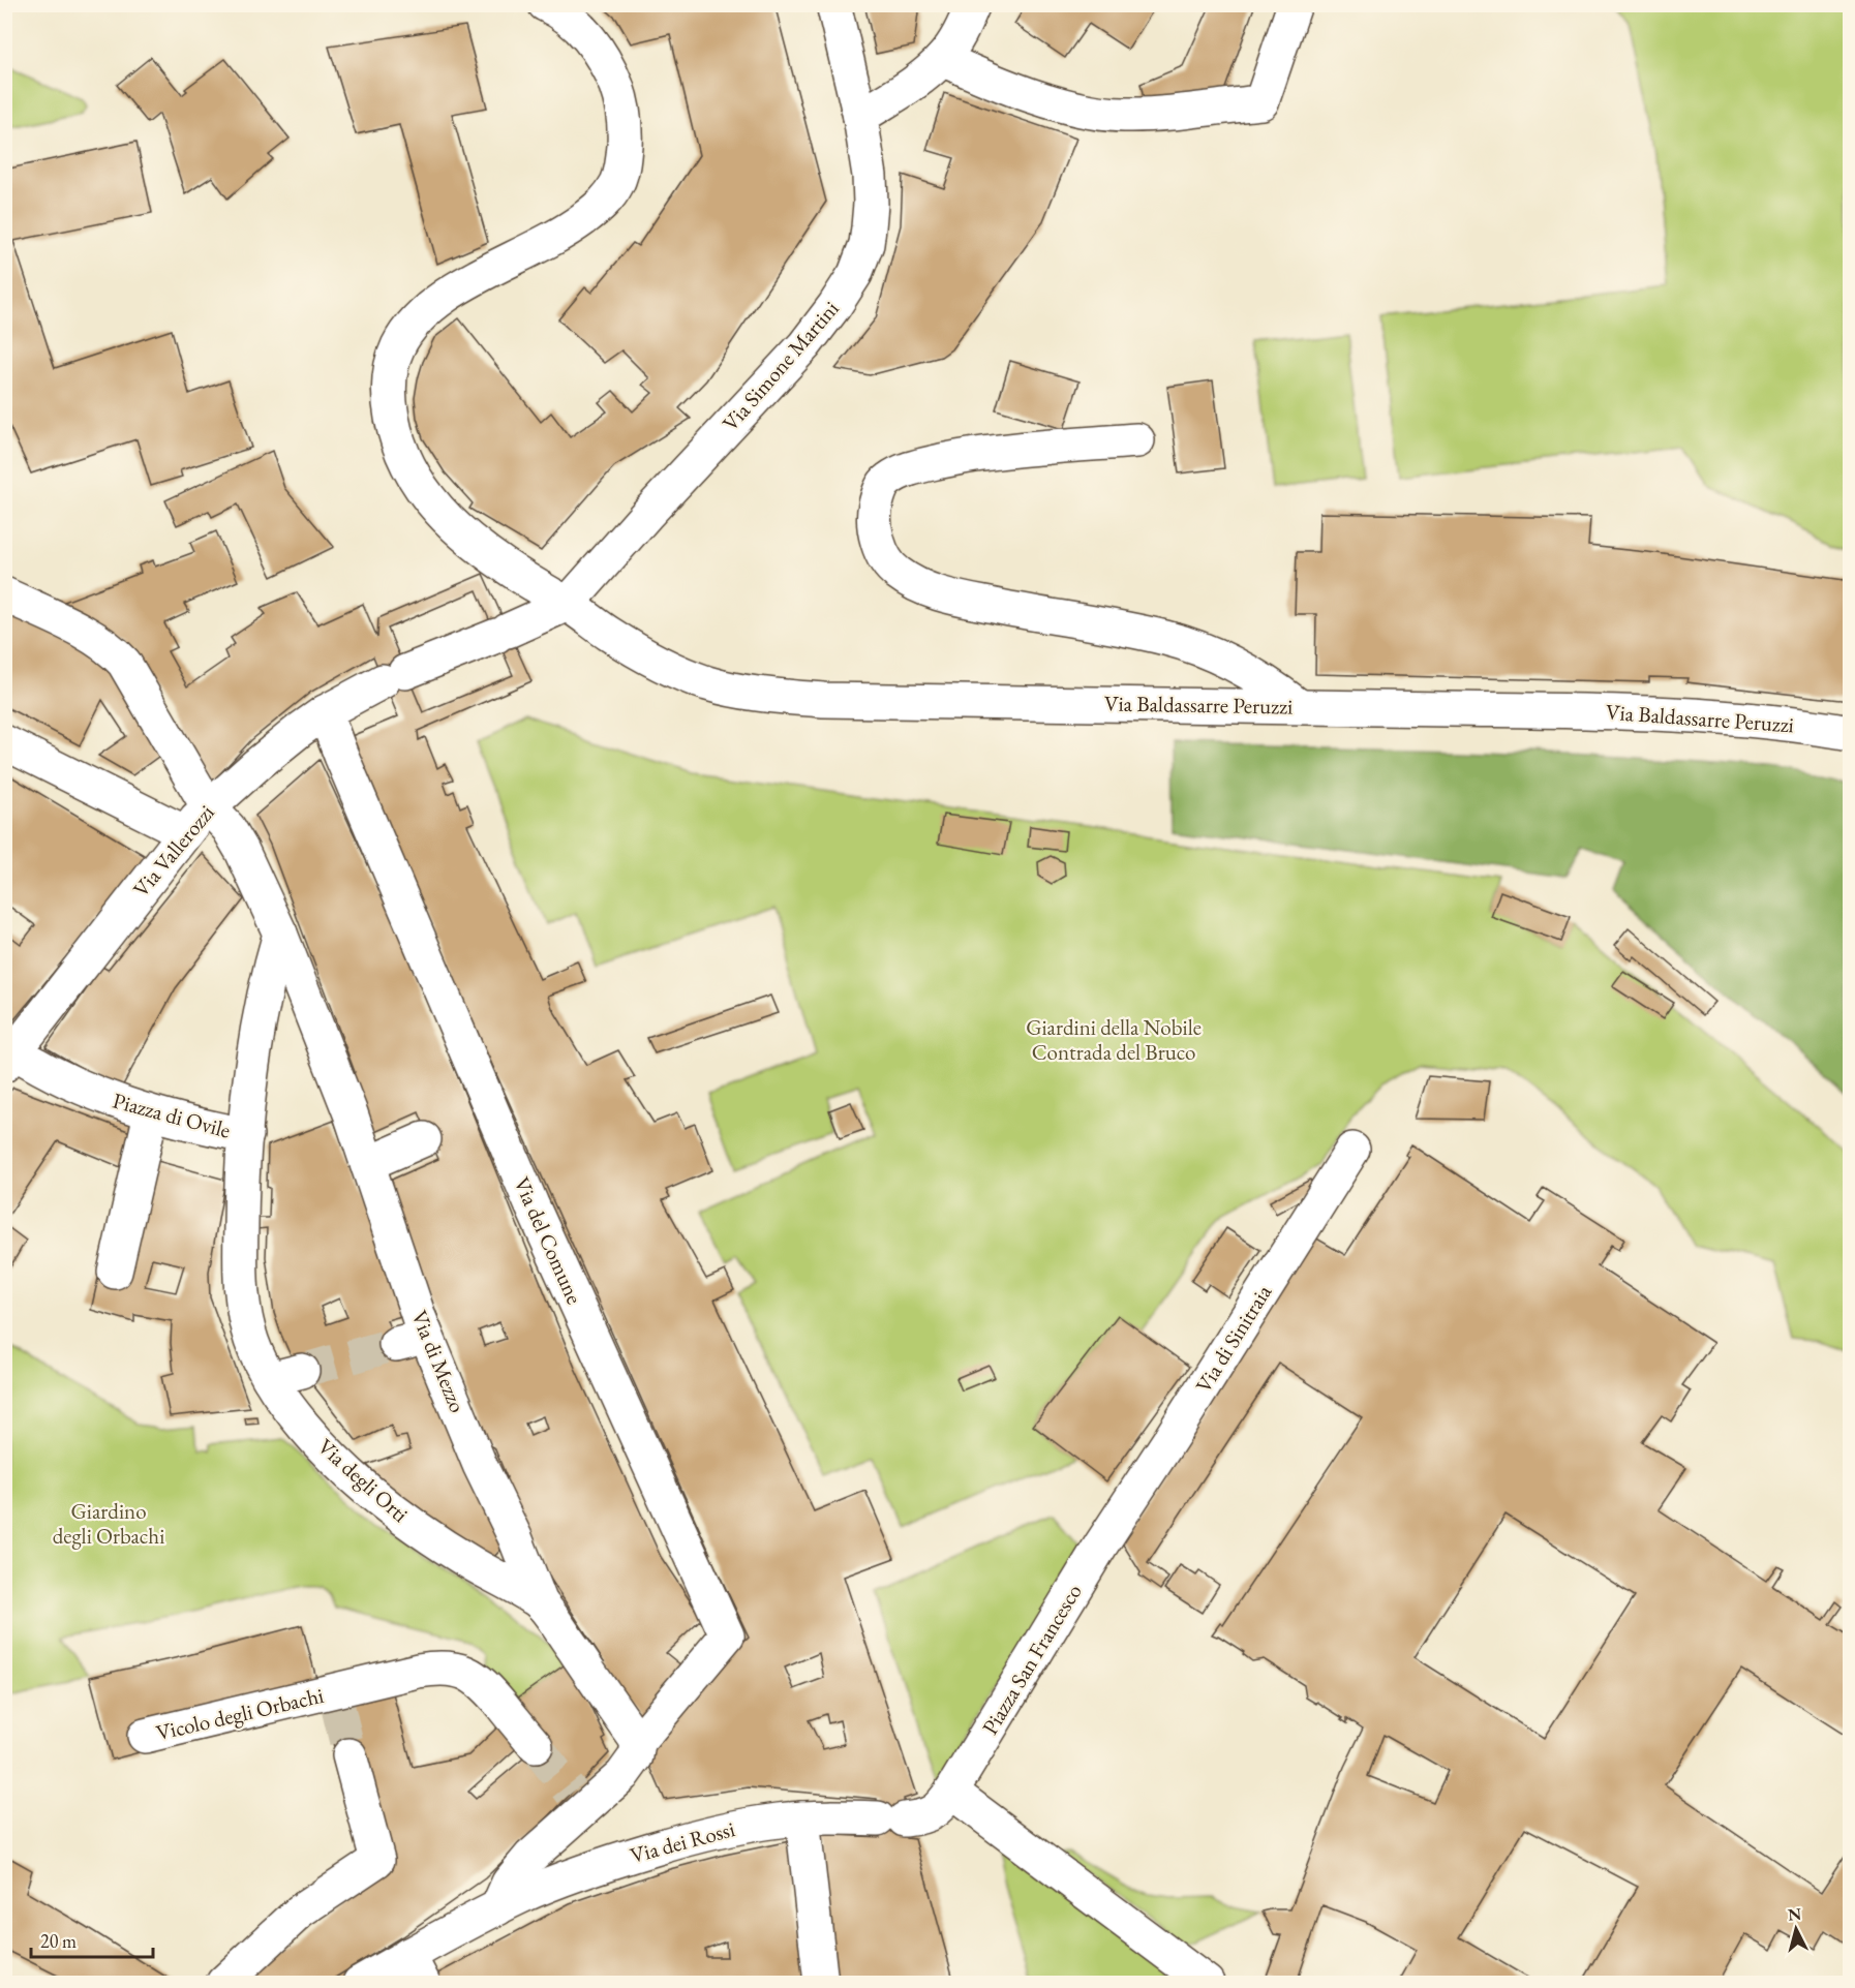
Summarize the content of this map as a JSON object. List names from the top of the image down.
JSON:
{
  "streets": {
    "street": [
      "Via Simone Martini",
      "Via Baldassarre Peruzzi",
      "Via Vallerozzi",
      "Piazza di Ovile",
      "Via del Comune",
      "Via di Sinitraia",
      "Via di Mezzo",
      "Via degli Orti",
      "Piazza San Francesco",
      "Vicolo degli Orbachi",
      "Via dei Rossi"
    ]
  },
  "crossings": [
    ["Via Simone Martini", "Via Baldassarre Peruzzi"],
    ["Via Simone Martini", "Via Vallerozzi"],
    ["Via Baldassarre Peruzzi", "Via Vallerozzi"],
    ["Via Vallerozzi", "Piazza di Ovile"],
    ["Via Vallerozzi", "Via del Comune"],
    ["Piazza di Ovile", "Via di Mezzo"],
    ["Piazza di Ovile", "Via degli Orti"],
    ["Via del Comune", "Via degli Orti"],
    ["Via di Sinitraia", "Piazza San Francesco"],
    ["Via di Mezzo", "Via degli Orti"],
    ["Piazza San Francesco", "Via dei Rossi"]
  ],
  "parks": ["Giardini della Nobile Contrada del Bruco", "Giardino degli Orbachi"],
  "scale_bar": "20 m",
  "north": "top"
}
